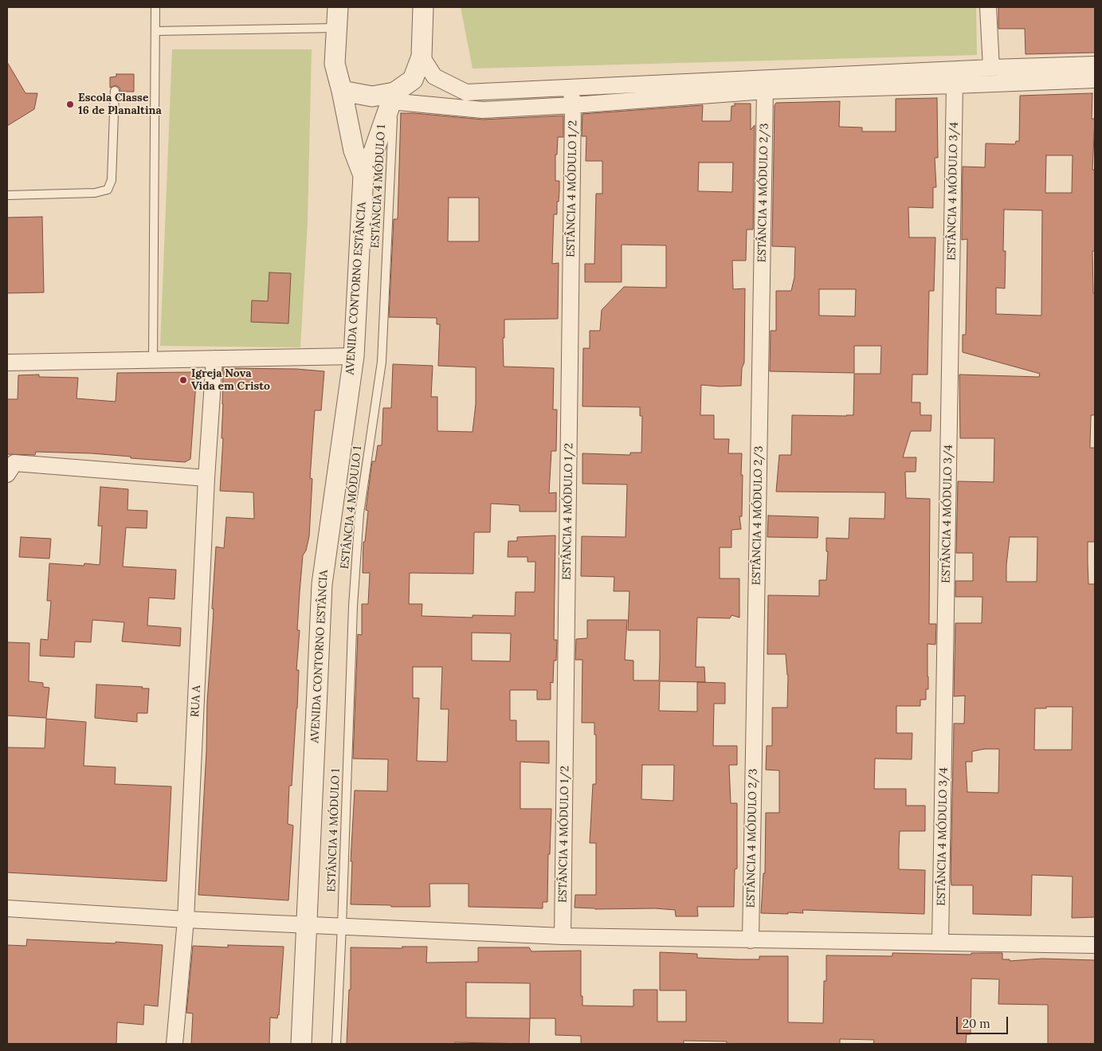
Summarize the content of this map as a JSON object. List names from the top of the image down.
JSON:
{
  "streets": {
    "street": [
      "ESTÂNCIA 4 MÓDULO 1/2",
      "ESTÂNCIA 4 MÓDULO 3/4",
      "ESTÂNCIA 4 MÓDULO 2/3",
      "AVENIDA CONTORNO ESTÂNCIA",
      "RUA A"
    ],
    "lane": ["ESTÂNCIA 4 MÓDULO 1"]
  },
  "crossings": [
    ["ESTÂNCIA 4 MÓDULO 1", "AVENIDA CONTORNO ESTÂNCIA"]
  ],
  "places": ["Escola Classe 16 de Planaltina", "Igreja Nova Vida em Cristo"],
  "scale_bar": "20 m"
}
